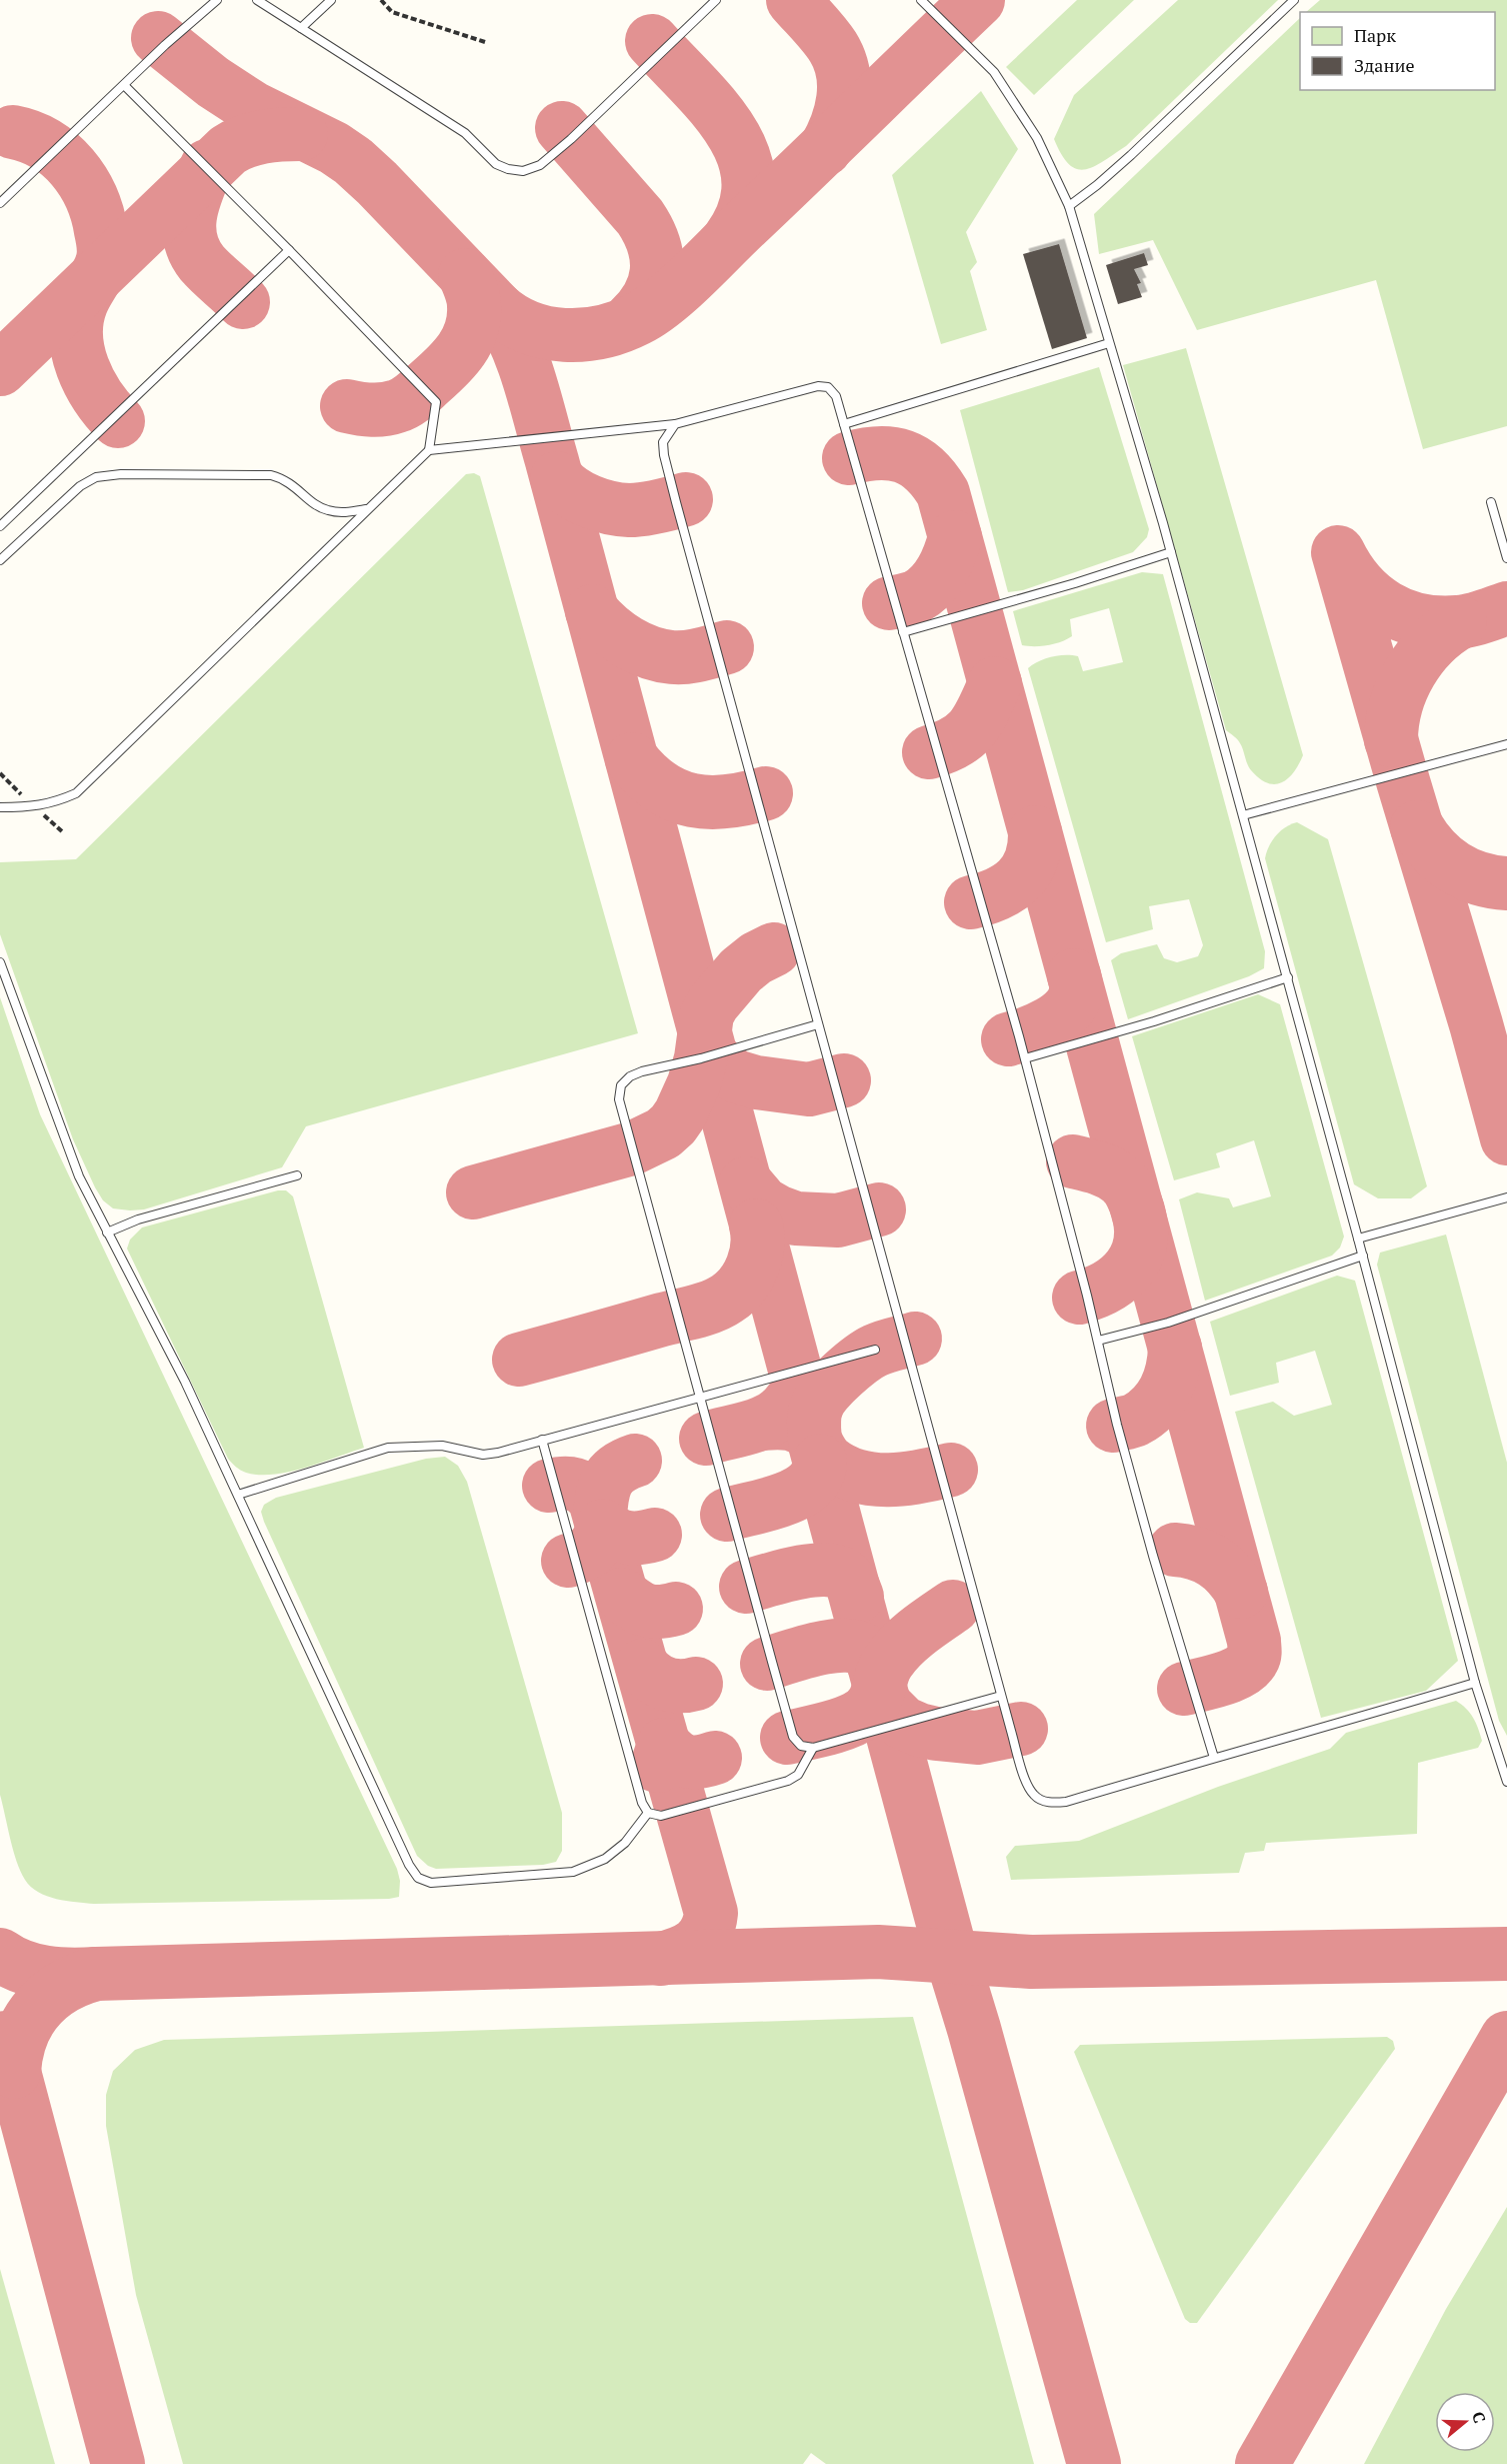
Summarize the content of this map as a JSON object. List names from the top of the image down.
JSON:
{
  "legend": ["Парк", "Здание"],
  "north": "right"
}
